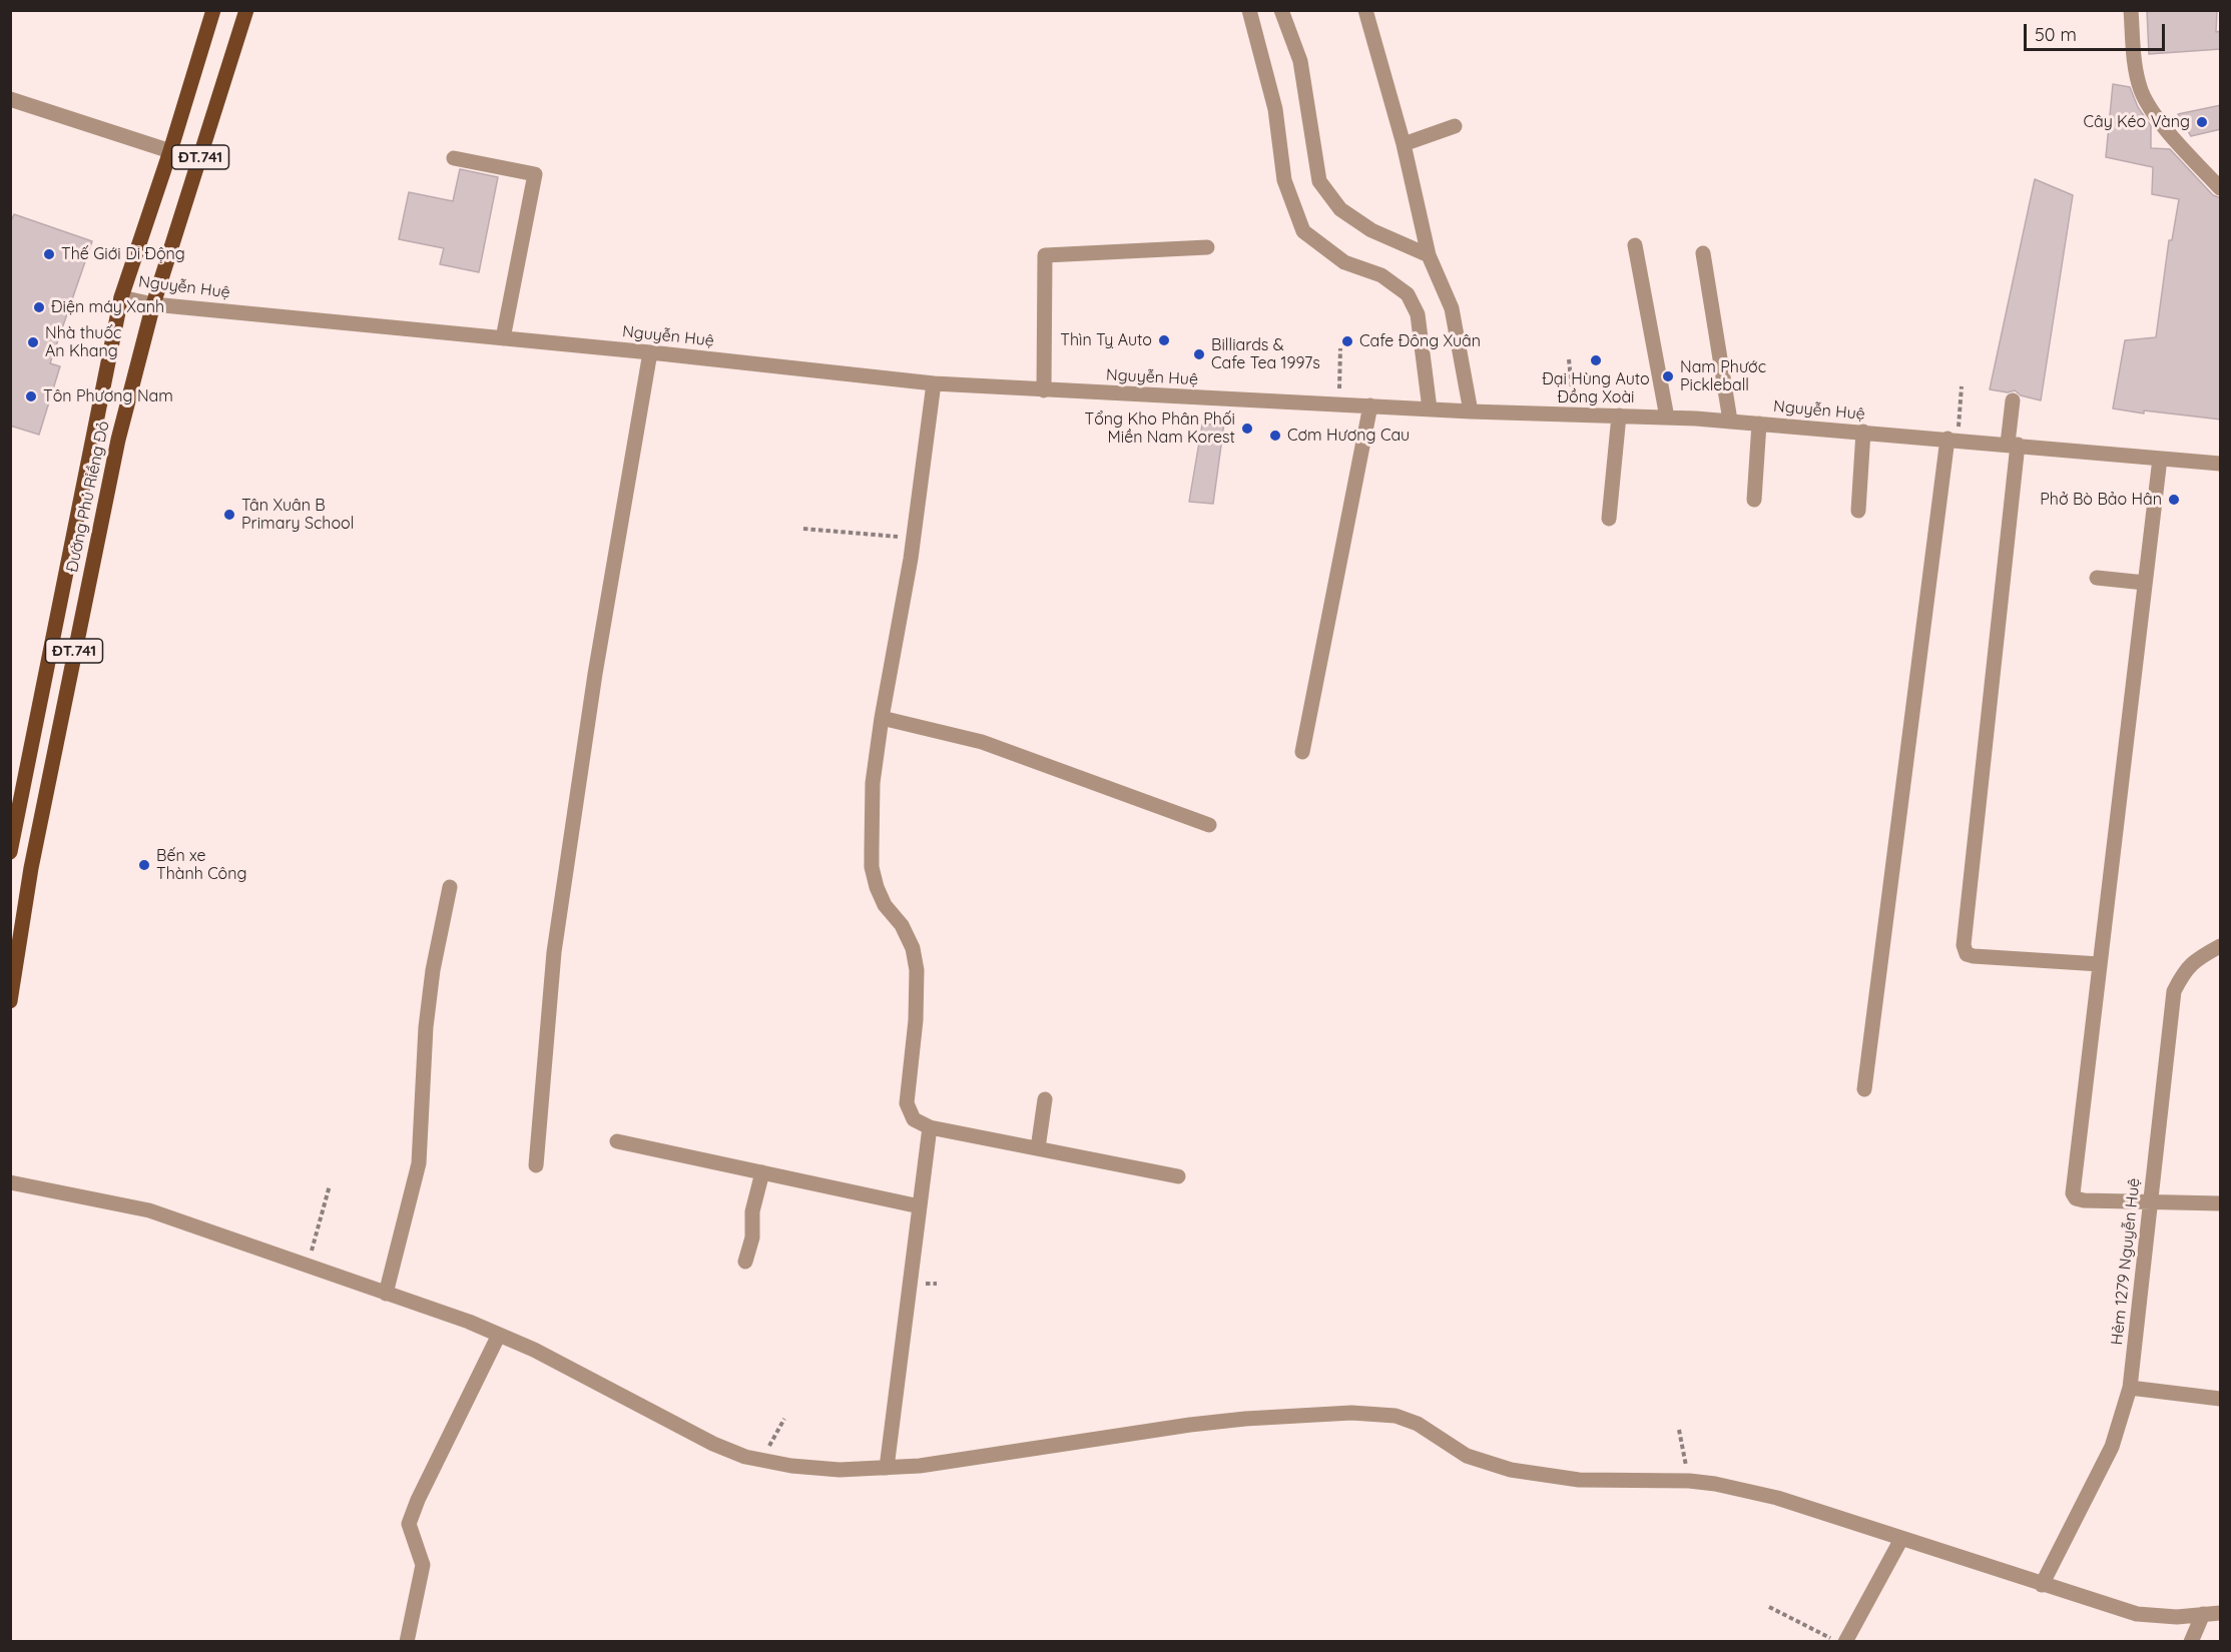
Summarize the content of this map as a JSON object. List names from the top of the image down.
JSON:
{
  "streets": {
    "main road": ["ĐT.741", "Đường Phú Riềng Đỏ"],
    "street": ["Nguyễn Huệ", "Hẻm 1279 Nguyễn Huệ"]
  },
  "crossings": [
    ["Nguyễn Huệ", "Đường Phú Riềng Đỏ"]
  ],
  "places": [
    "Cây Kéo Vàng",
    "Thế Giới Di Động",
    "Điện máy Xanh",
    "Thìn Tỵ Auto",
    "Cafe Đông Xuân",
    "Nhà thuốc An Khang",
    "Billiards & Cafe Tea 1997s",
    "Đại Hùng Auto Đồng Xoài",
    "Nam Phước Pickleball",
    "Tôn Phương Nam",
    "Tổng Kho Phân Phối Miền Nam Korest",
    "Cơm Hương Cau",
    "Phở Bò Bảo Hân",
    "Tân Xuân B Primary School",
    "Bến xe Thành Công"
  ],
  "scale_bar": "50 m"
}
